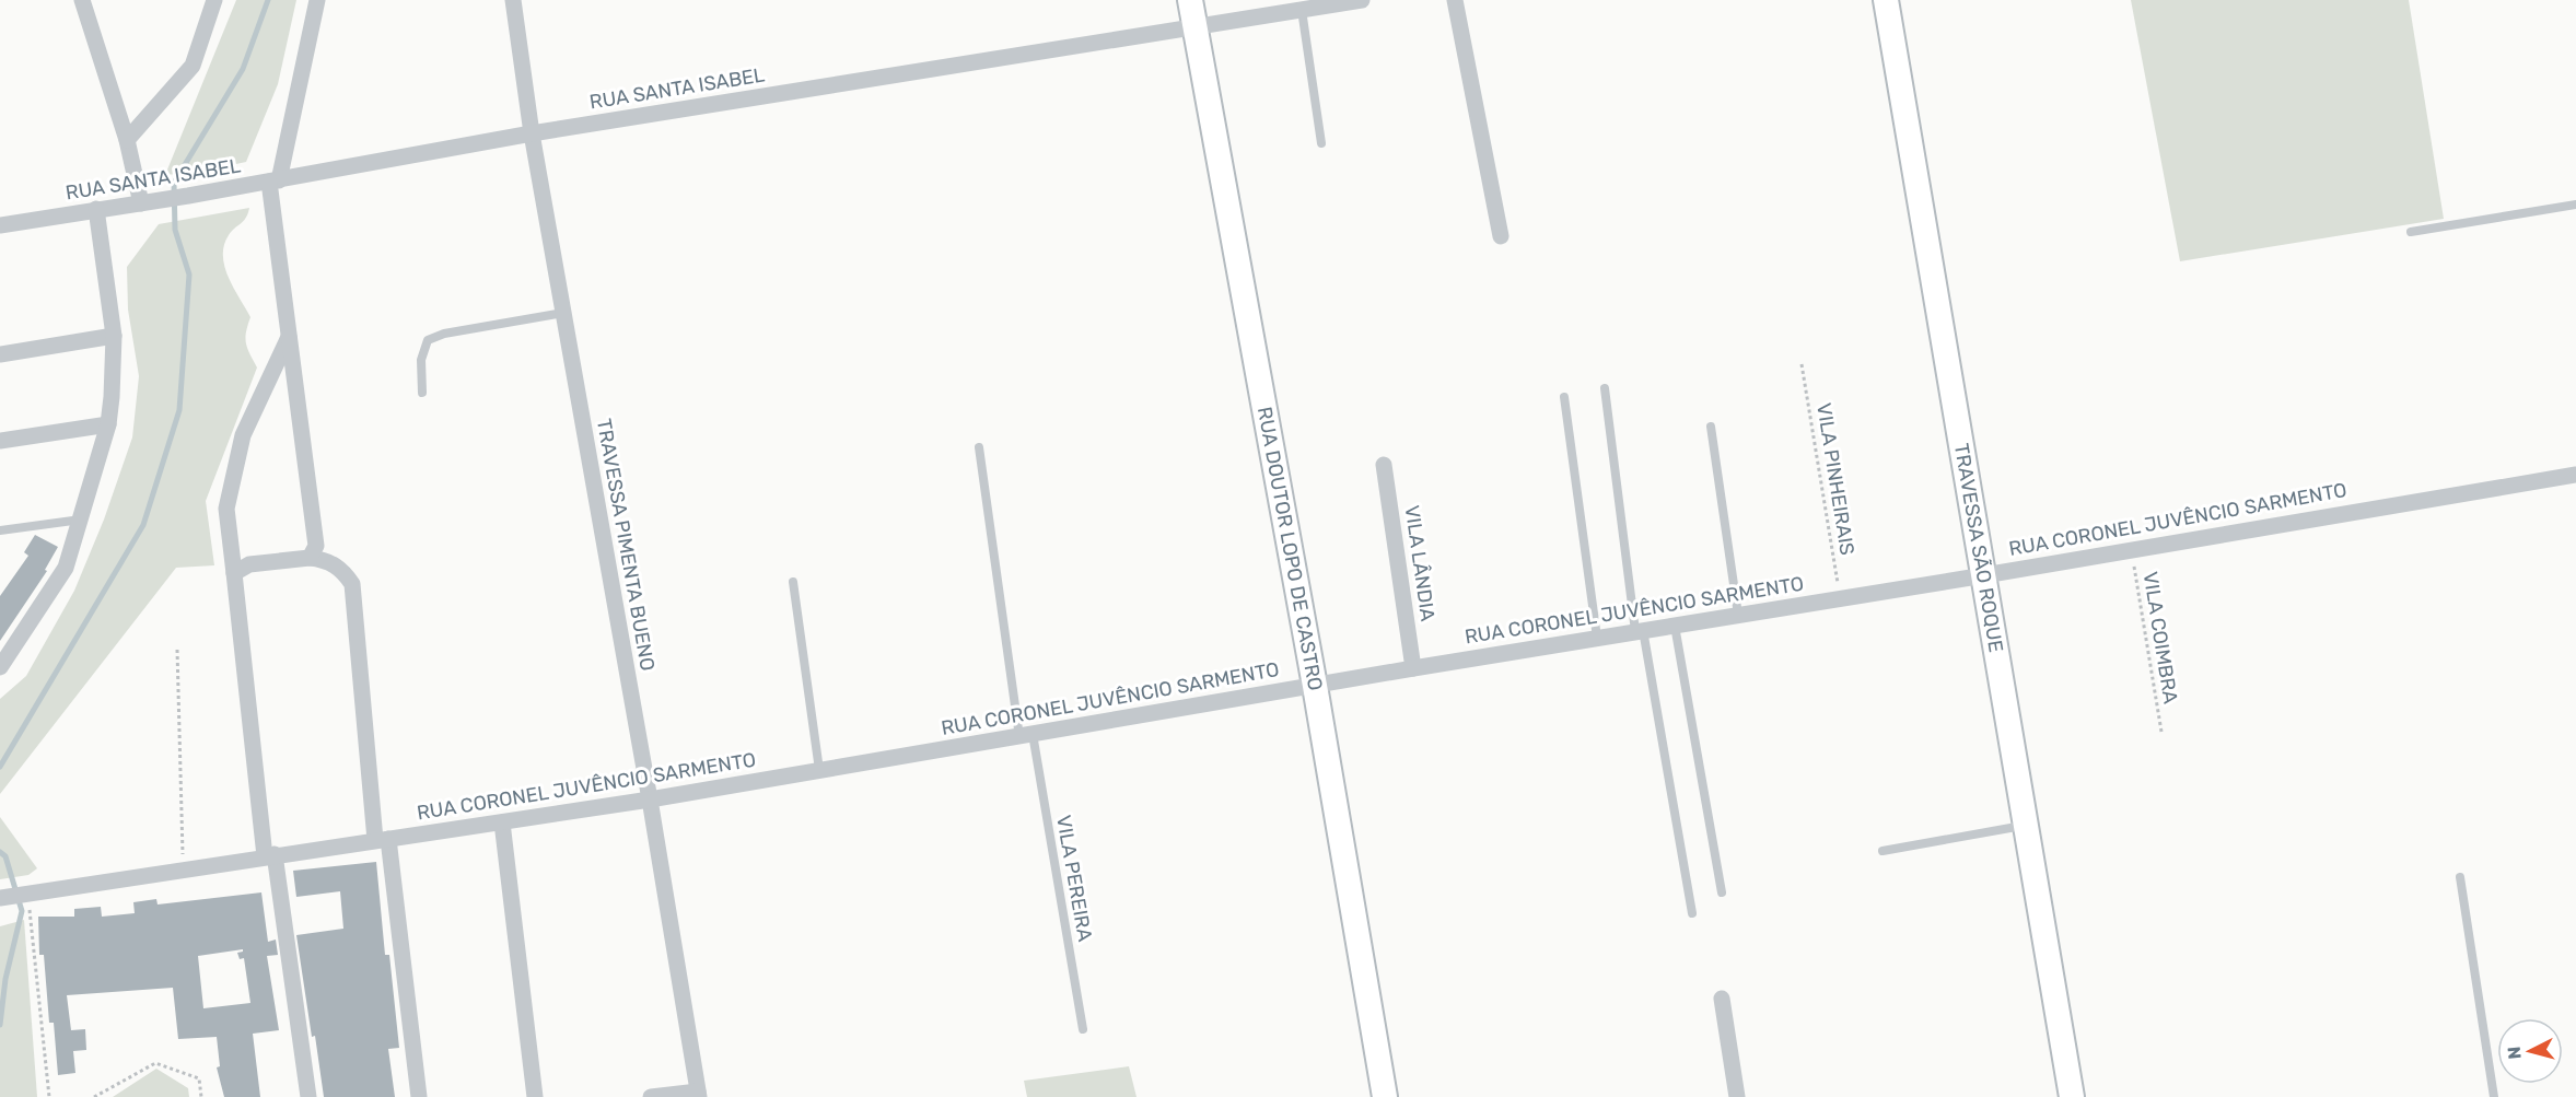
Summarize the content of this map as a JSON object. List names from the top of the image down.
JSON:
{
  "streets": {
    "main road": ["RUA DOUTOR LOPO DE CASTRO", "TRAVESSA SÃO ROQUE"],
    "street": [
      "RUA SANTA ISABEL",
      "RUA CORONEL JUVÊNCIO SARMENTO",
      "TRAVESSA PIMENTA BUENO",
      "VILA LÂNDIA"
    ],
    "lane": ["VILA PEREIRA"],
    "path": ["VILA PINHEIRAIS", "VILA COIMBRA"]
  },
  "crossings": [
    ["RUA SANTA ISABEL", "TRAVESSA PIMENTA BUENO"],
    ["RUA SANTA ISABEL", "RUA DOUTOR LOPO DE CASTRO"],
    ["VILA PINHEIRAIS", "RUA CORONEL JUVÊNCIO SARMENTO"],
    ["RUA CORONEL JUVÊNCIO SARMENTO", "TRAVESSA PIMENTA BUENO"],
    ["RUA CORONEL JUVÊNCIO SARMENTO", "RUA DOUTOR LOPO DE CASTRO"],
    ["RUA CORONEL JUVÊNCIO SARMENTO", "TRAVESSA SÃO ROQUE"],
    ["RUA CORONEL JUVÊNCIO SARMENTO", "VILA LÂNDIA"],
    ["RUA CORONEL JUVÊNCIO SARMENTO", "VILA COIMBRA"],
    ["RUA CORONEL JUVÊNCIO SARMENTO", "VILA PEREIRA"]
  ],
  "north": "left"
}
